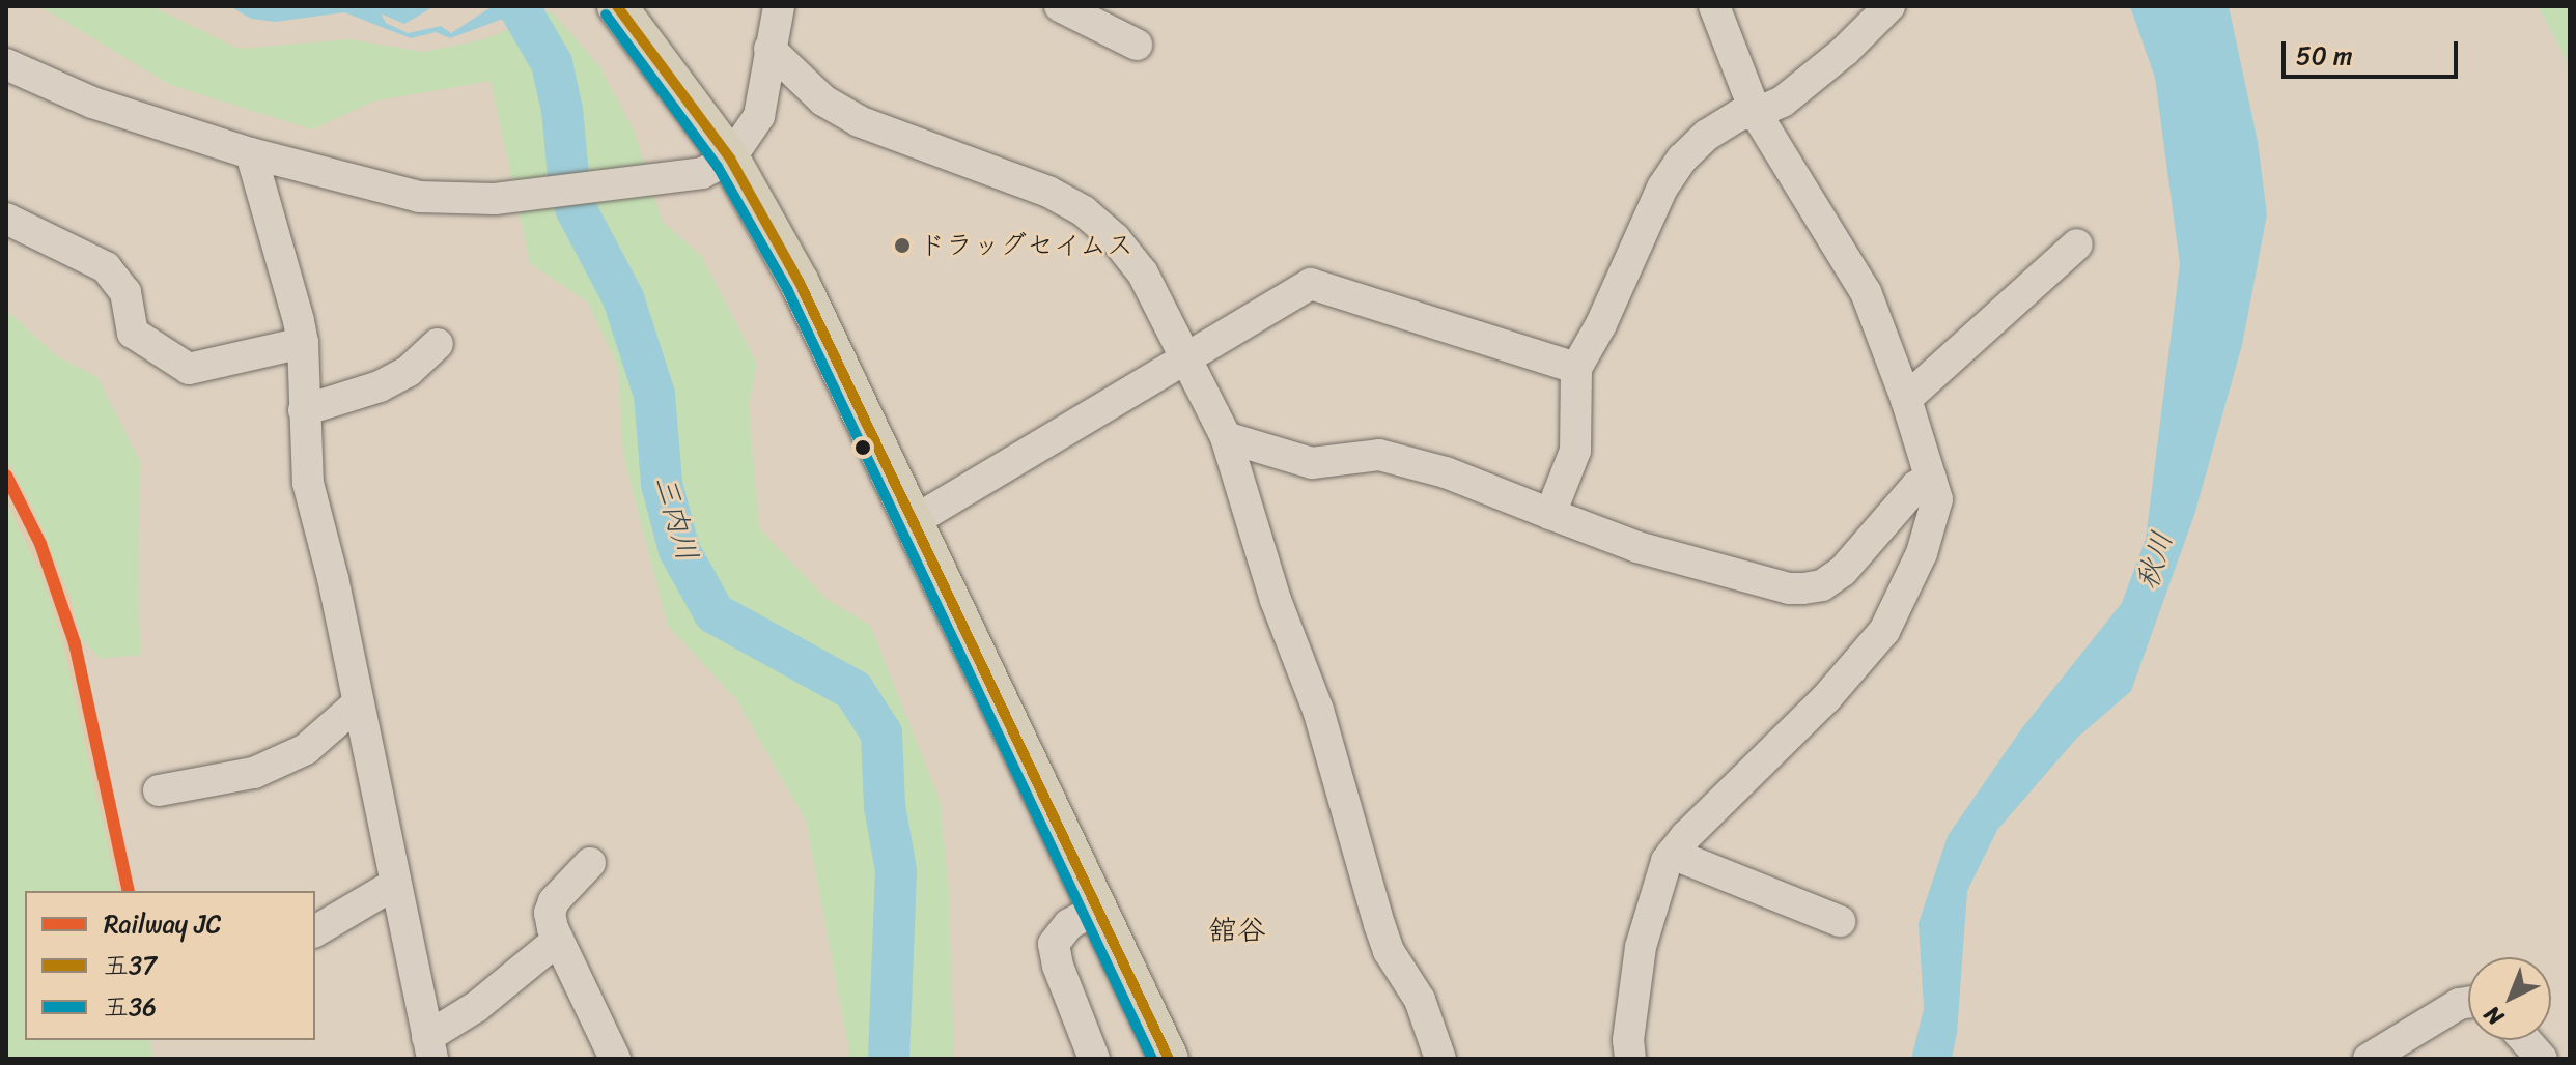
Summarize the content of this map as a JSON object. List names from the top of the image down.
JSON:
{
  "districts": ["舘谷"],
  "water": ["三内川", "秋川"],
  "places": ["ドラッグセイムス"],
  "lines": ["transit line 五37", "transit line 五36", "rail line JC"],
  "legend": ["Railway JC", "五37", "五36"],
  "scale_bar": "50 m",
  "north": "bottom left"
}
